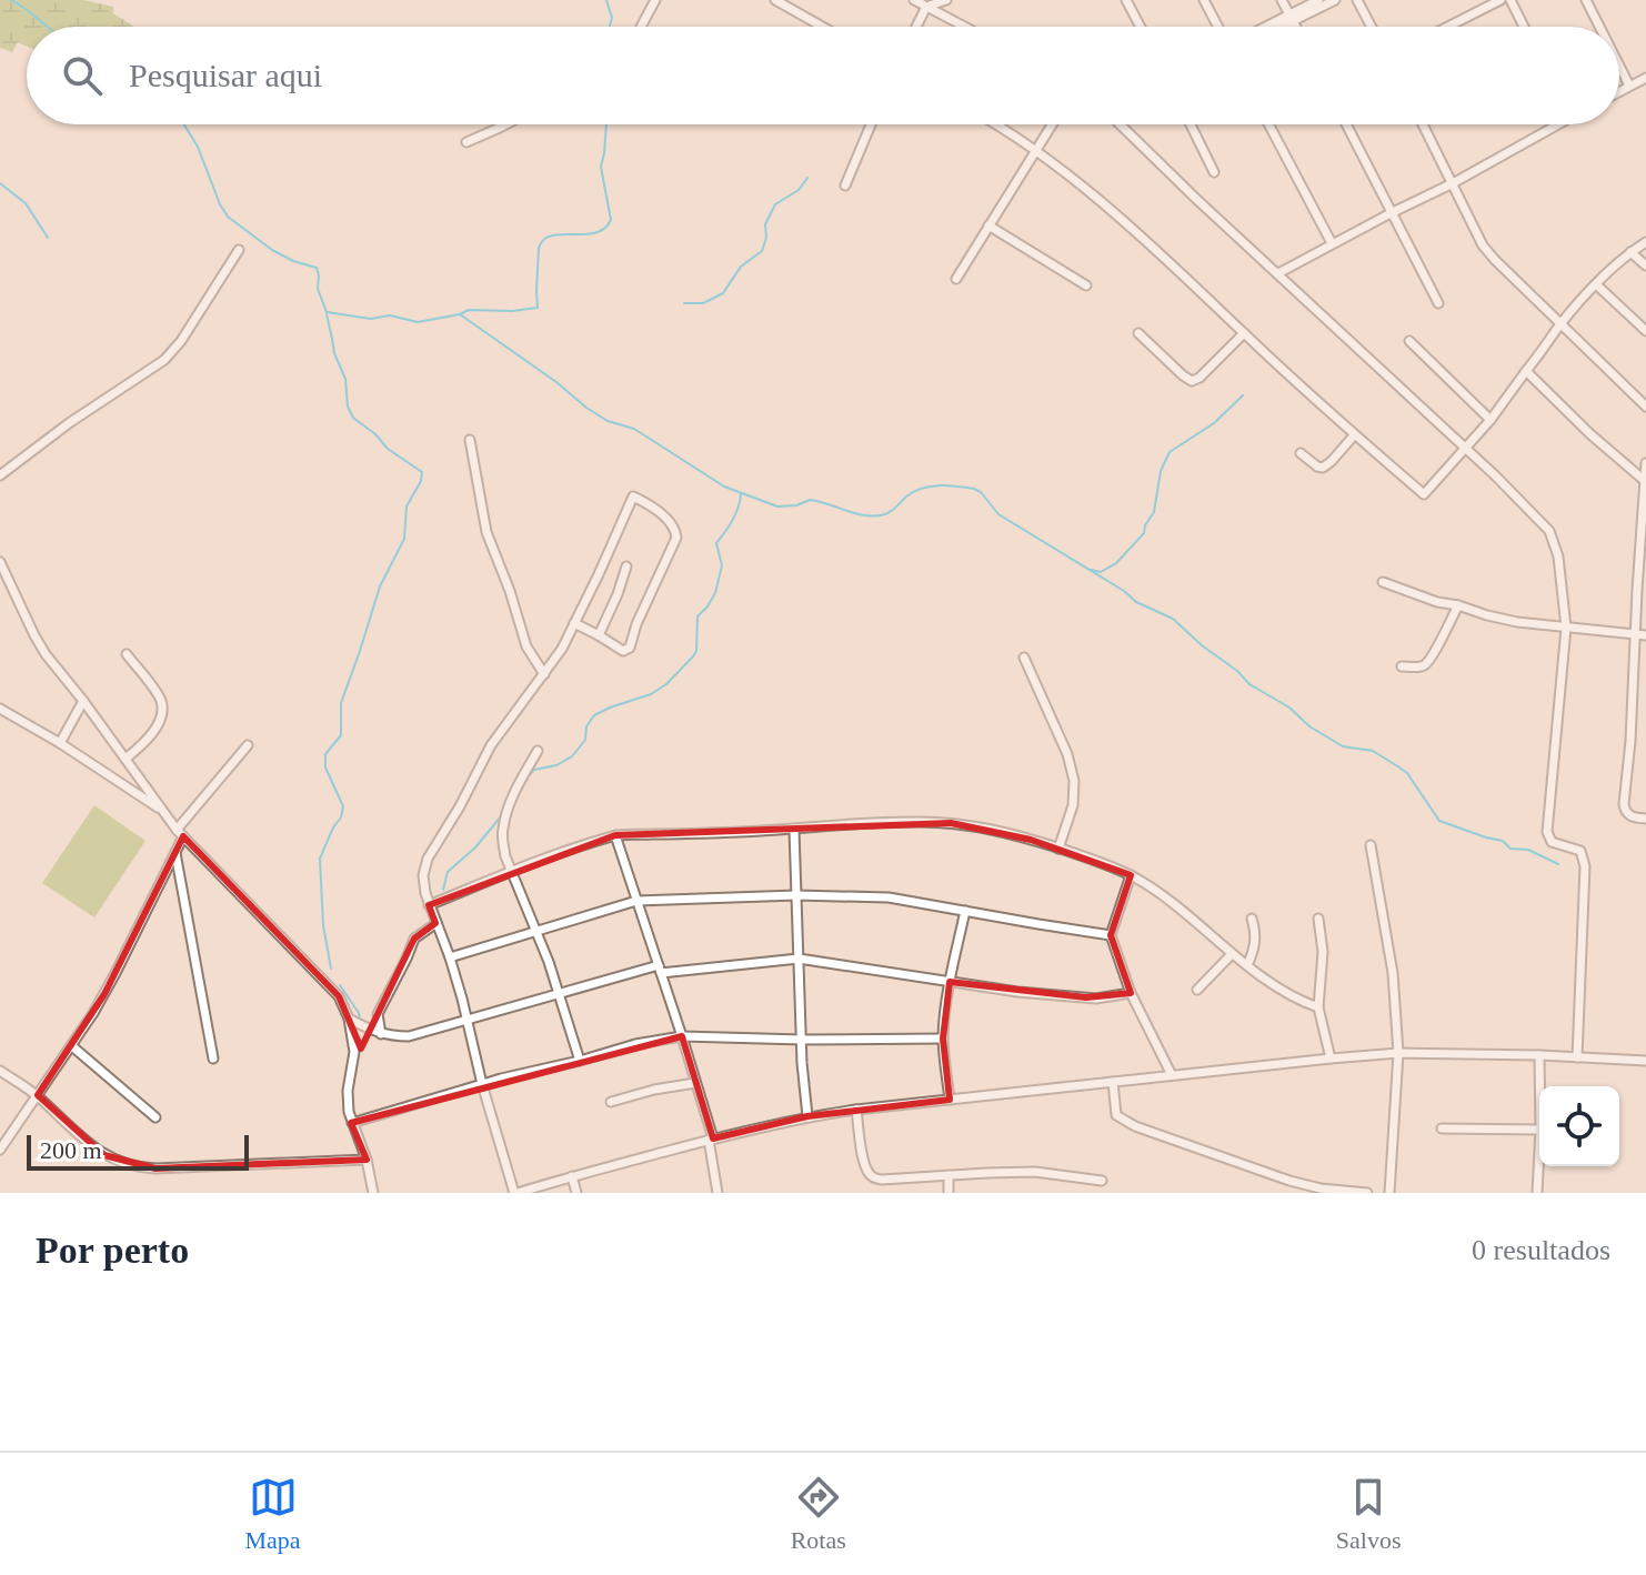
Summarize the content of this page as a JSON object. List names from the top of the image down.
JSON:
{
  "scale_bar": "200 m",
  "page": {
    "search": "Pesquisar aqui",
    "scale": "200 m",
    "heading": ["Por perto", "0 resultados"],
    "nav": ["Mapa", "Rotas", "Salvos"]
  }
}
